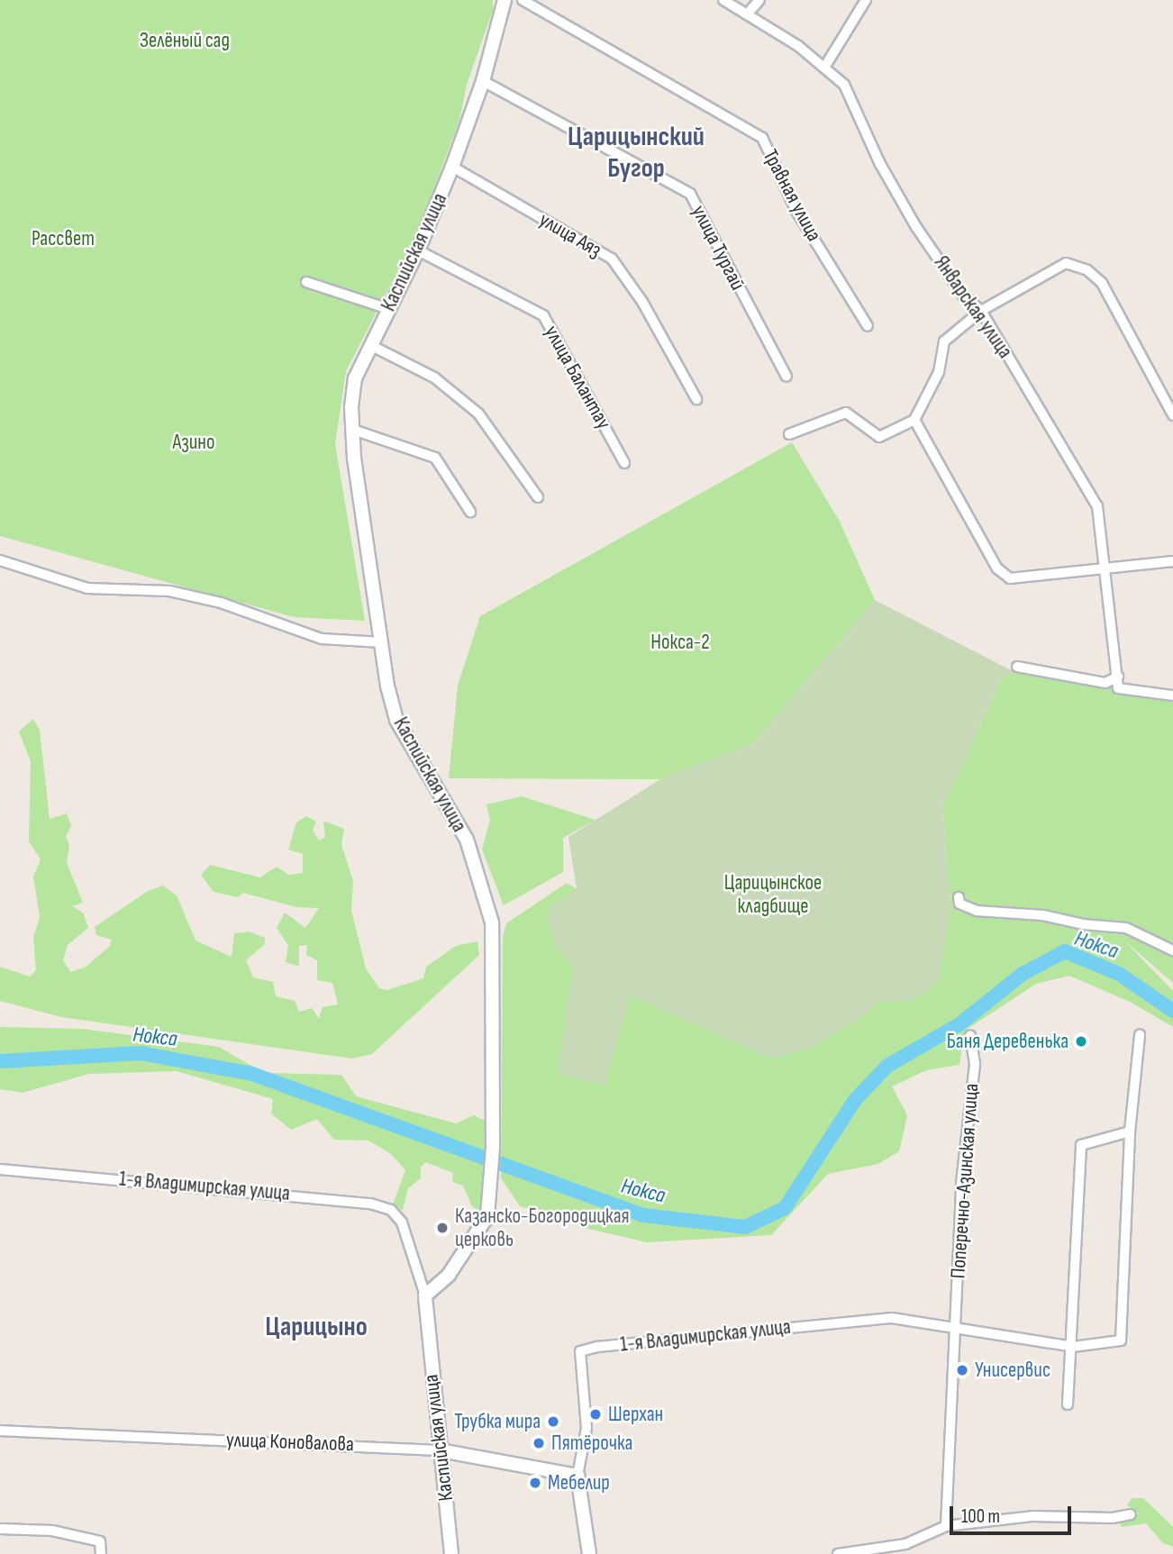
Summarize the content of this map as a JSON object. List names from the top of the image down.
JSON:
{
  "streets": {
    "street": [
      "Травная улица",
      "улица Аяз",
      "улица Тургай",
      "Каспийская улица",
      "Январская улица",
      "улица Балантау",
      "Поперечно-Азинская улица",
      "1-я Владимирская улица",
      "улица Коновалова"
    ]
  },
  "crossings": [
    ["улица Аяз", "Каспийская улица"],
    ["улица Тургай", "Каспийская улица"],
    ["Каспийская улица", "улица Балантау"],
    ["Каспийская улица", "1-я Владимирская улица"],
    ["Каспийская улица", "улица Коновалова"],
    ["Поперечно-Азинская улица", "1-я Владимирская улица"],
    ["1-я Владимирская улица", "улица Коновалова"]
  ],
  "districts": ["Царицынский Бугор", "Царицыно"],
  "water": ["Нокса"],
  "parks": [
    "Зелёный сад",
    "Рассвет",
    "Азино",
    "Нокса-2",
    "Царицынское кладбище"
  ],
  "places": [
    "Баня Деревенька",
    "Казанско-Богородицкая церковь",
    "Унисервис",
    "Шерхан",
    "Трубка мира",
    "Пятёрочка",
    "Мебелир"
  ],
  "scale_bar": "100 m"
}
